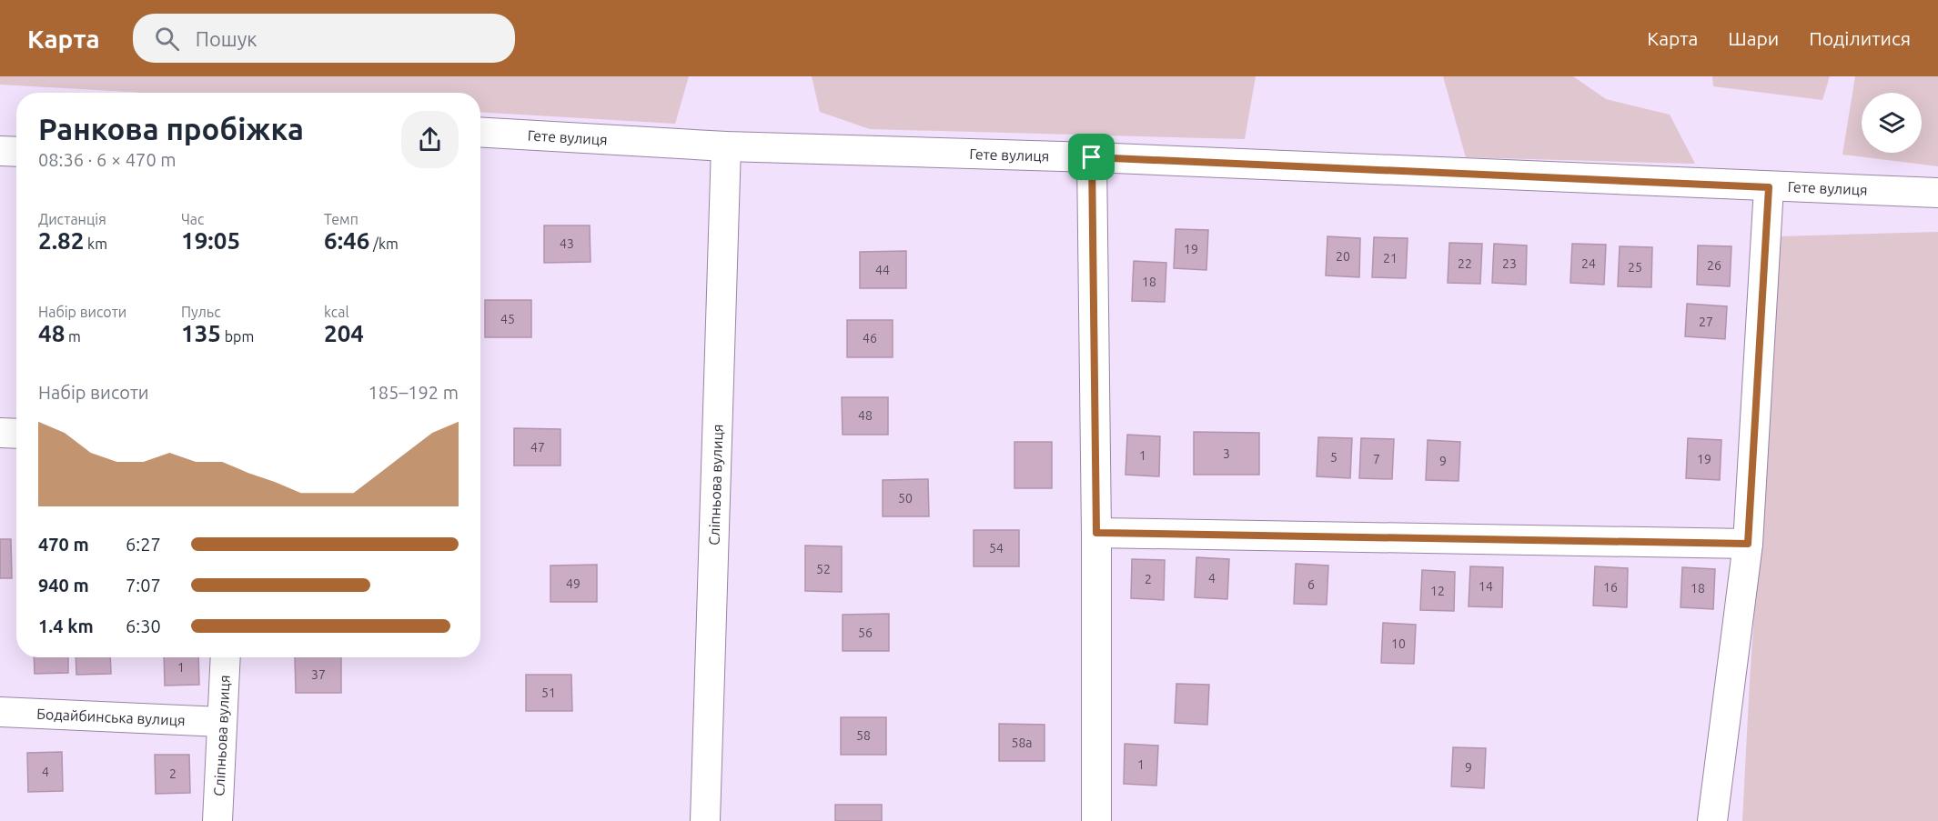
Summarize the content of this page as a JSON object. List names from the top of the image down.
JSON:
{
  "streets": {
    "street": ["Гете вулиця", "Сліпньова вулиця", "Бодайбинська вулиця"]
  },
  "crossings": [
    ["Гете вулиця", "Сліпньова вулиця"],
    ["Сліпньова вулиця", "Бодайбинська вулиця"]
  ],
  "house_numbers": [
    "43",
    "19",
    "20",
    "21",
    "22",
    "23",
    "24",
    "26",
    "25",
    "44",
    "18",
    "45",
    "27",
    "46",
    "48",
    "47",
    "3",
    "1",
    "5",
    "7",
    "19",
    "9",
    "50",
    "54",
    "52",
    "4",
    "2",
    "49",
    "6",
    "14",
    "16",
    "18",
    "12",
    "56",
    "10",
    "1",
    "37",
    "51",
    "58",
    "58а",
    "1",
    "9",
    "4",
    "2"
  ],
  "page": {
    "header": "Карта",
    "search": "Пошук",
    "nav": ["Карта", "Шари", "Поділитися"],
    "heading": ["Ранкова пробіжка", "08:36 · 6 × 470 m"],
    "stats": [
      ["Дистанція", "2.82 km"],
      ["Час", "19:05"],
      ["Темп", "6:46 /km"],
      ["Набір висоти", "48 m"],
      ["Пульс", "135 bpm"],
      ["kcal", "204"]
    ],
    "chart": ["Набір висоти", "185–192 m"],
    "list": [
      {
        "name": "470 m",
        "note": "6:27"
      },
      {
        "name": "940 m",
        "note": "7:07"
      },
      {
        "name": "1.4 km",
        "note": "6:30"
      }
    ]
  }
}
